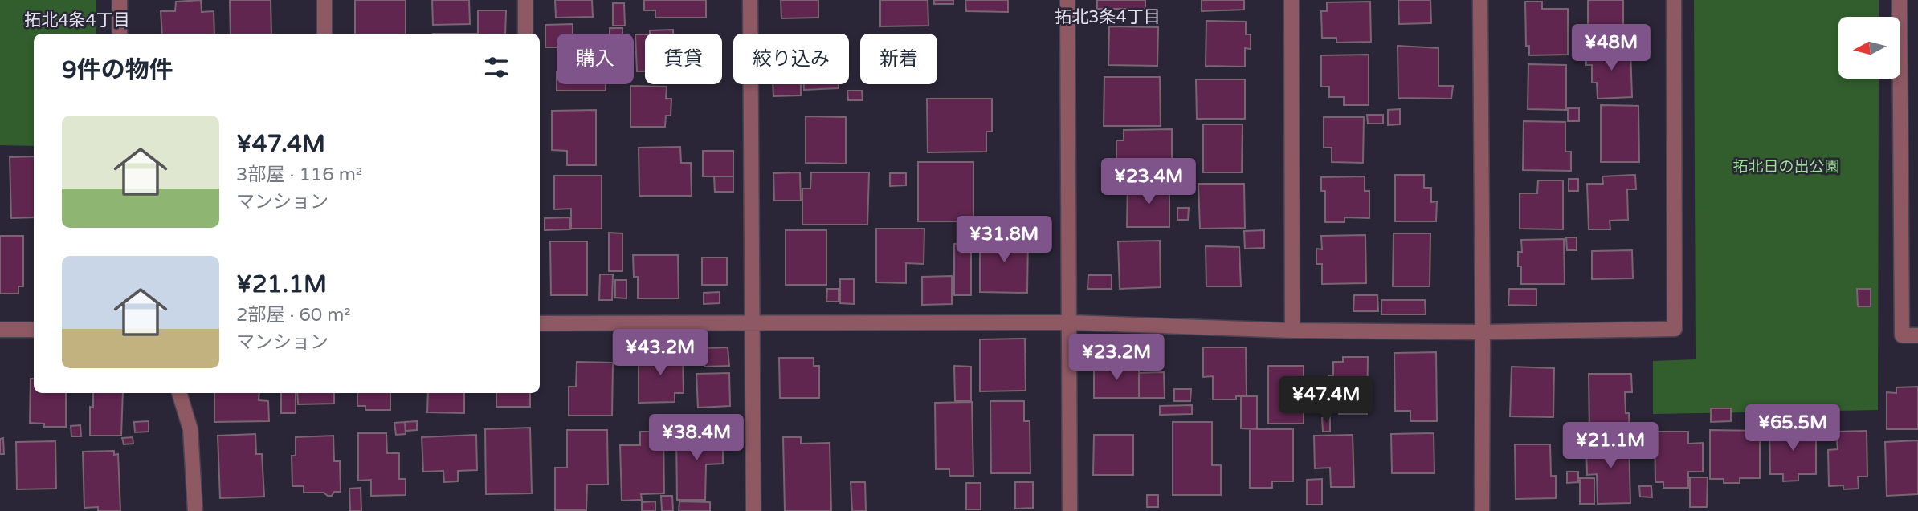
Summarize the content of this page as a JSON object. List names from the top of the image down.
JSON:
{
  "districts": ["拓北3条4丁目", "拓北4条4丁目"],
  "parks": ["拓北日の出公園"],
  "north": "left",
  "page": {
    "price": [
      "¥48M",
      "¥23.4M",
      "¥31.8M",
      "¥43.2M",
      "¥23.2M",
      "¥47.4M",
      "¥65.5M",
      "¥38.4M",
      "¥21.1M"
    ],
    "chip": [
      "購入",
      "賃貸",
      "絞り込み",
      "新着"
    ],
    "heading": "9件の物件",
    "list": [
      {
        "name": "¥47.4M",
        "note": "3部屋 · 116 m² · マンション"
      },
      {
        "name": "¥21.1M",
        "note": "2部屋 · 60 m² · マンション"
      }
    ]
  }
}
